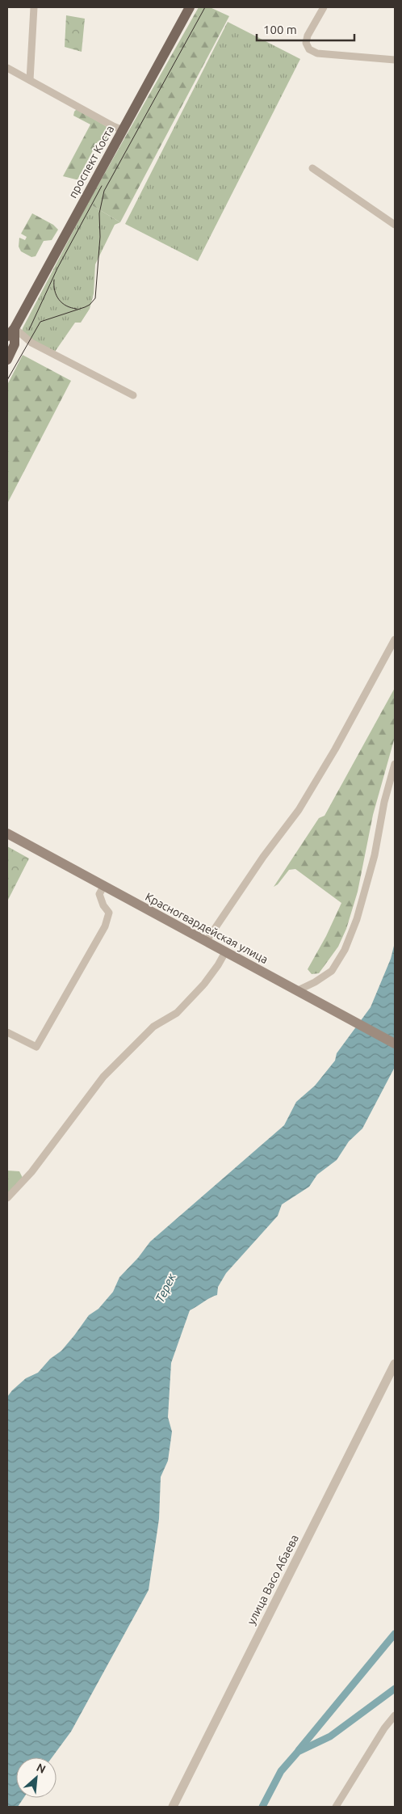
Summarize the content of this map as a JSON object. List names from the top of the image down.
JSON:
{
  "streets": {
    "main road": ["проспект Коста", "Красногвардейская улица"],
    "street": ["улица Васо Абаева"]
  },
  "water": ["Терек"],
  "scale_bar": "100 m",
  "north": "top right"
}
